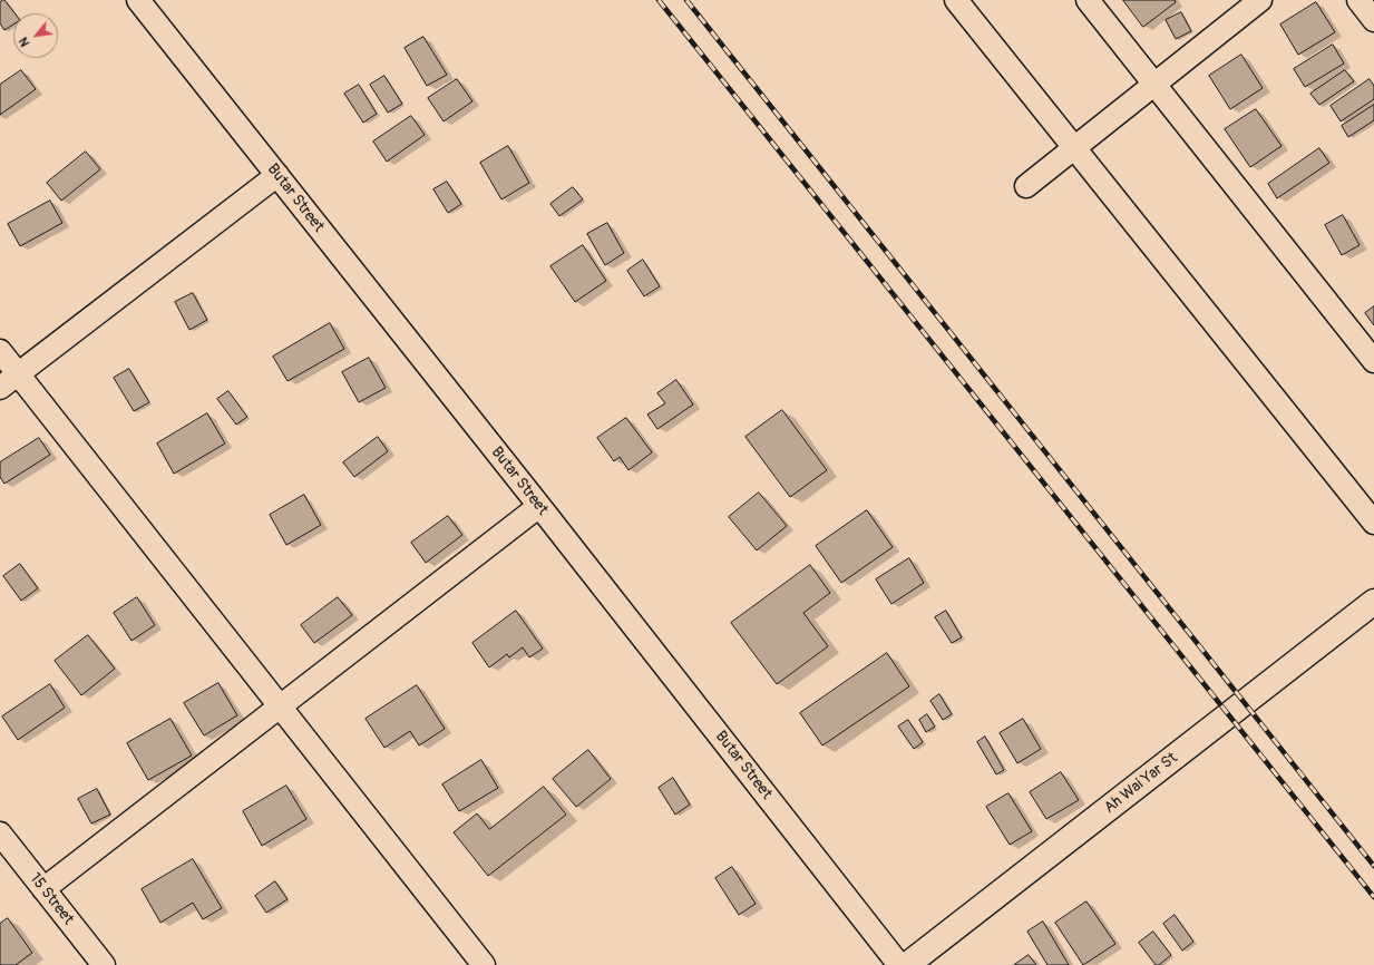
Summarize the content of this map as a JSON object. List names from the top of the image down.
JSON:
{
  "streets": {
    "street": ["Butar Street", "Ah Wai Yar St", "15 Street"]
  },
  "north": "bottom left"
}
